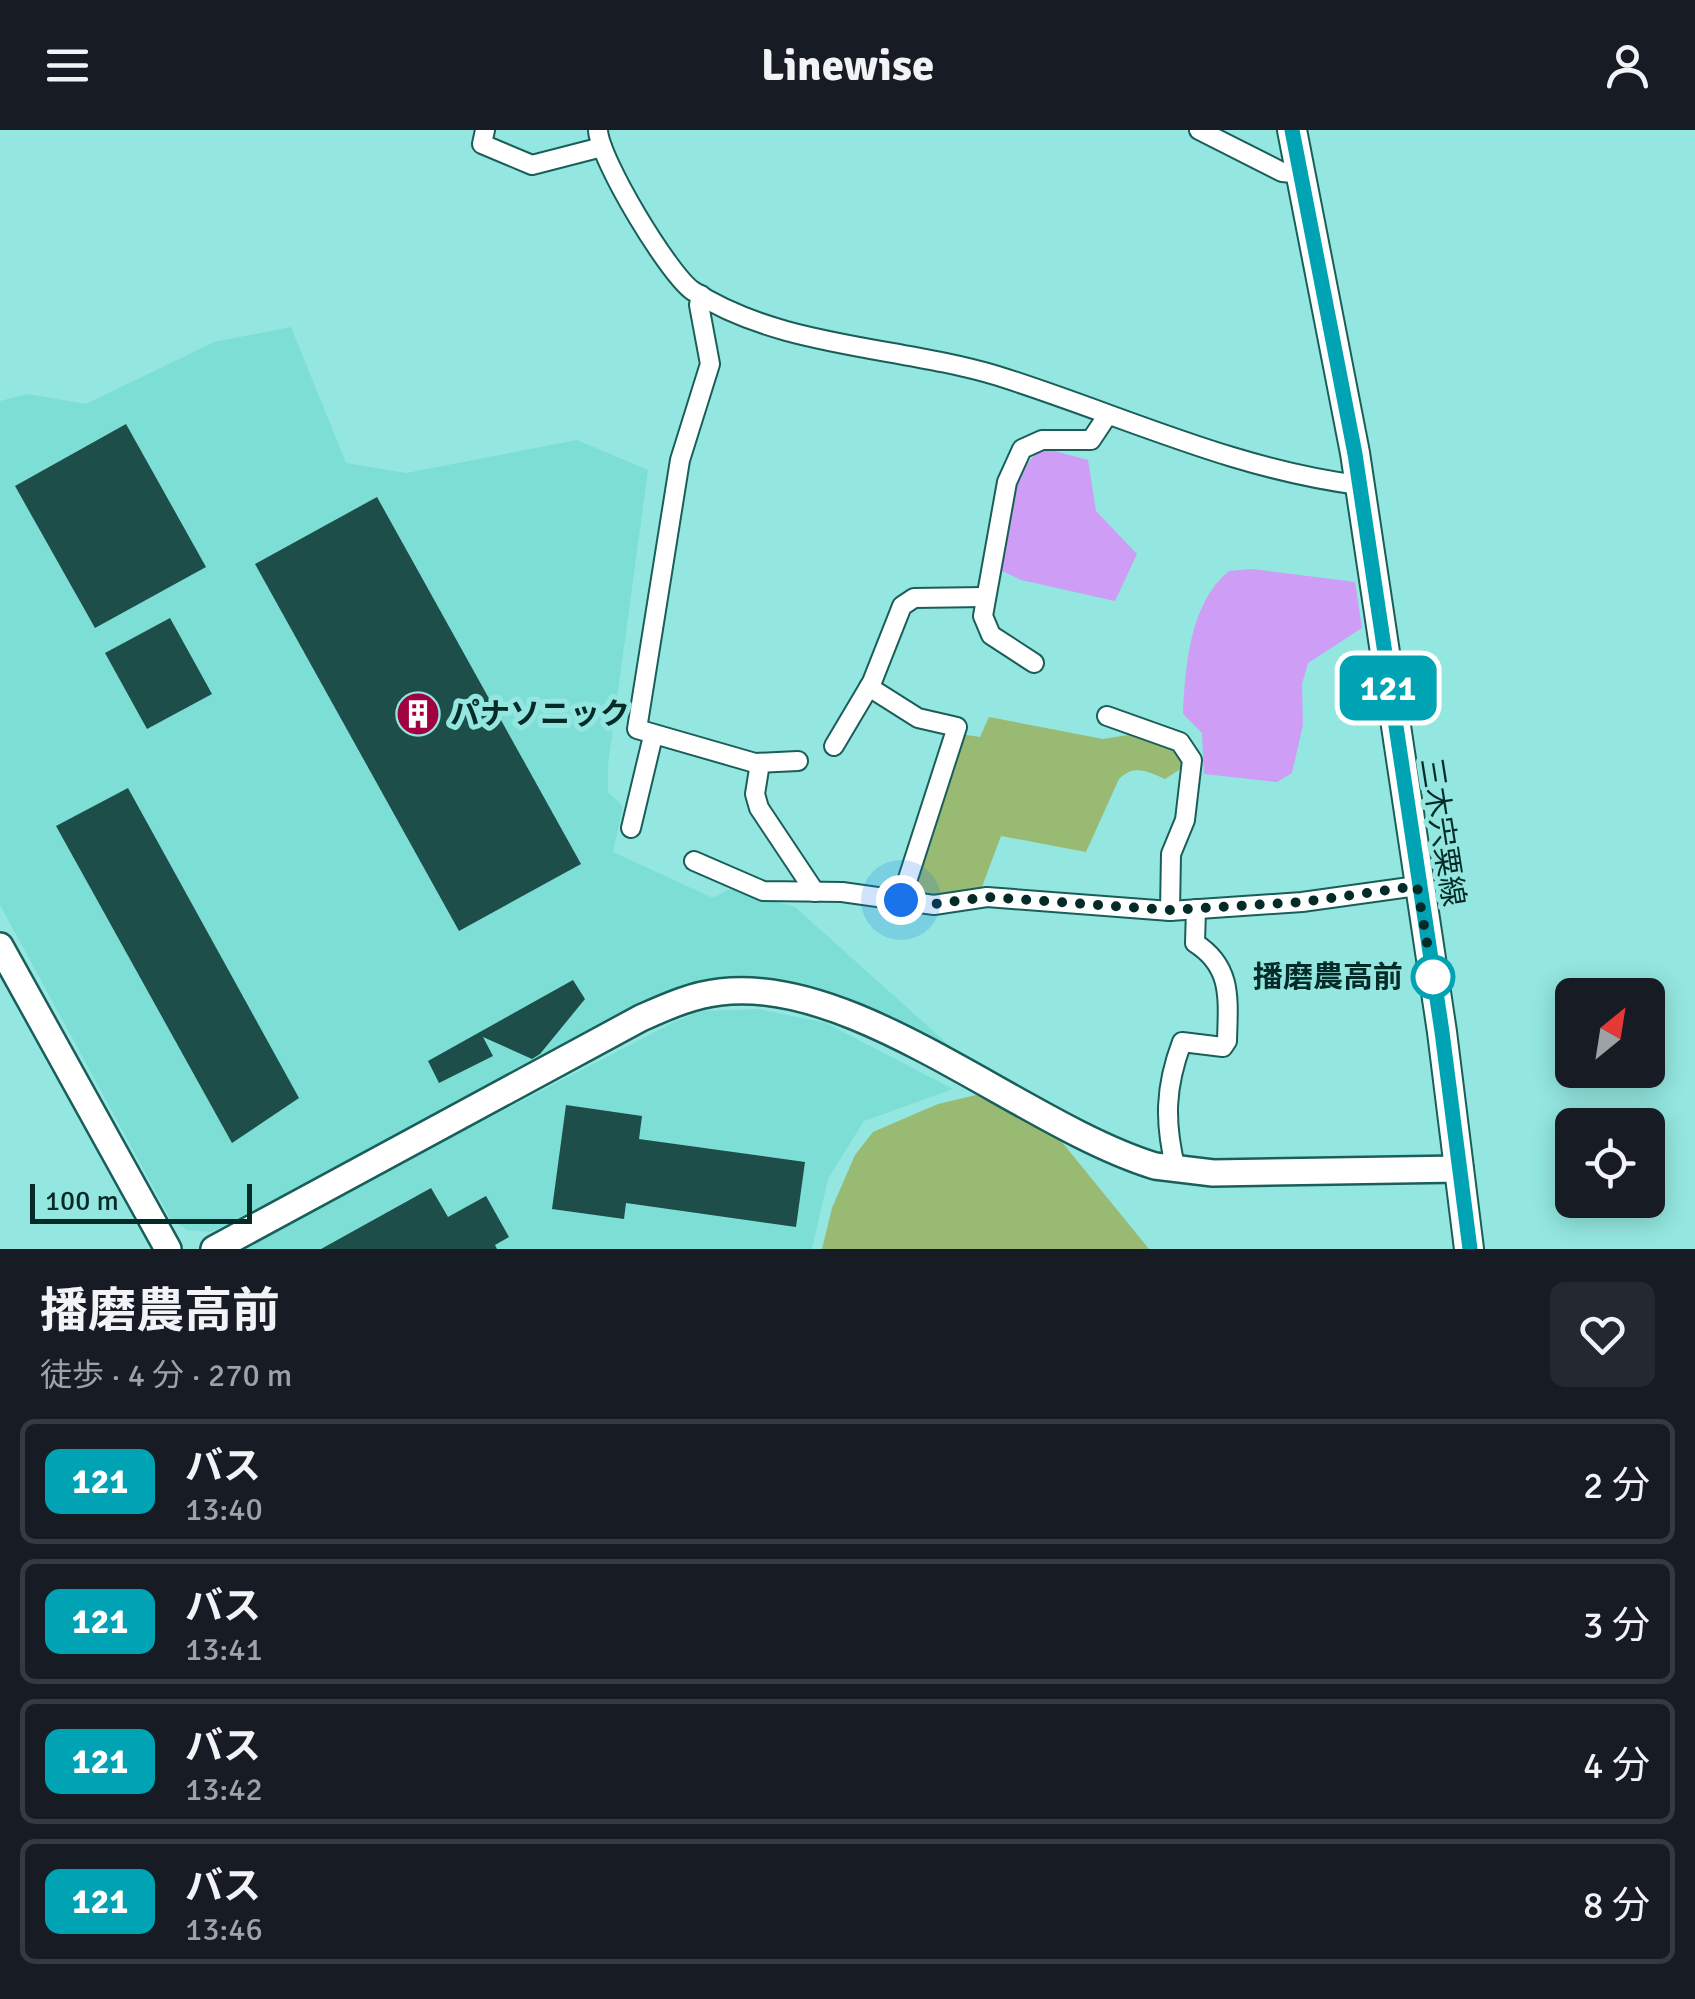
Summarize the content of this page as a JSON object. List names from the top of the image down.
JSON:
{
  "streets": {
    "main road": ["三木宍粟線"]
  },
  "places": {
    "building": ["パナソニック"],
    "other": ["播磨農高前"]
  },
  "lines": ["bus line 121"],
  "scale_bar": "100 m",
  "north": "top right",
  "page": {
    "header": "Linewise",
    "on_map": "121",
    "scale": "100 m",
    "heading": ["播磨農高前", "徒歩 · 4 分 · 270 m"],
    "list": [
      {
        "mark": "121",
        "name": "バス",
        "note": "13:40",
        "value": "2 分"
      },
      {
        "mark": "121",
        "name": "バス",
        "note": "13:41",
        "value": "3 分"
      },
      {
        "mark": "121",
        "name": "バス",
        "note": "13:42",
        "value": "4 分"
      },
      {
        "mark": "121",
        "name": "バス",
        "note": "13:46",
        "value": "8 分"
      }
    ]
  }
}
